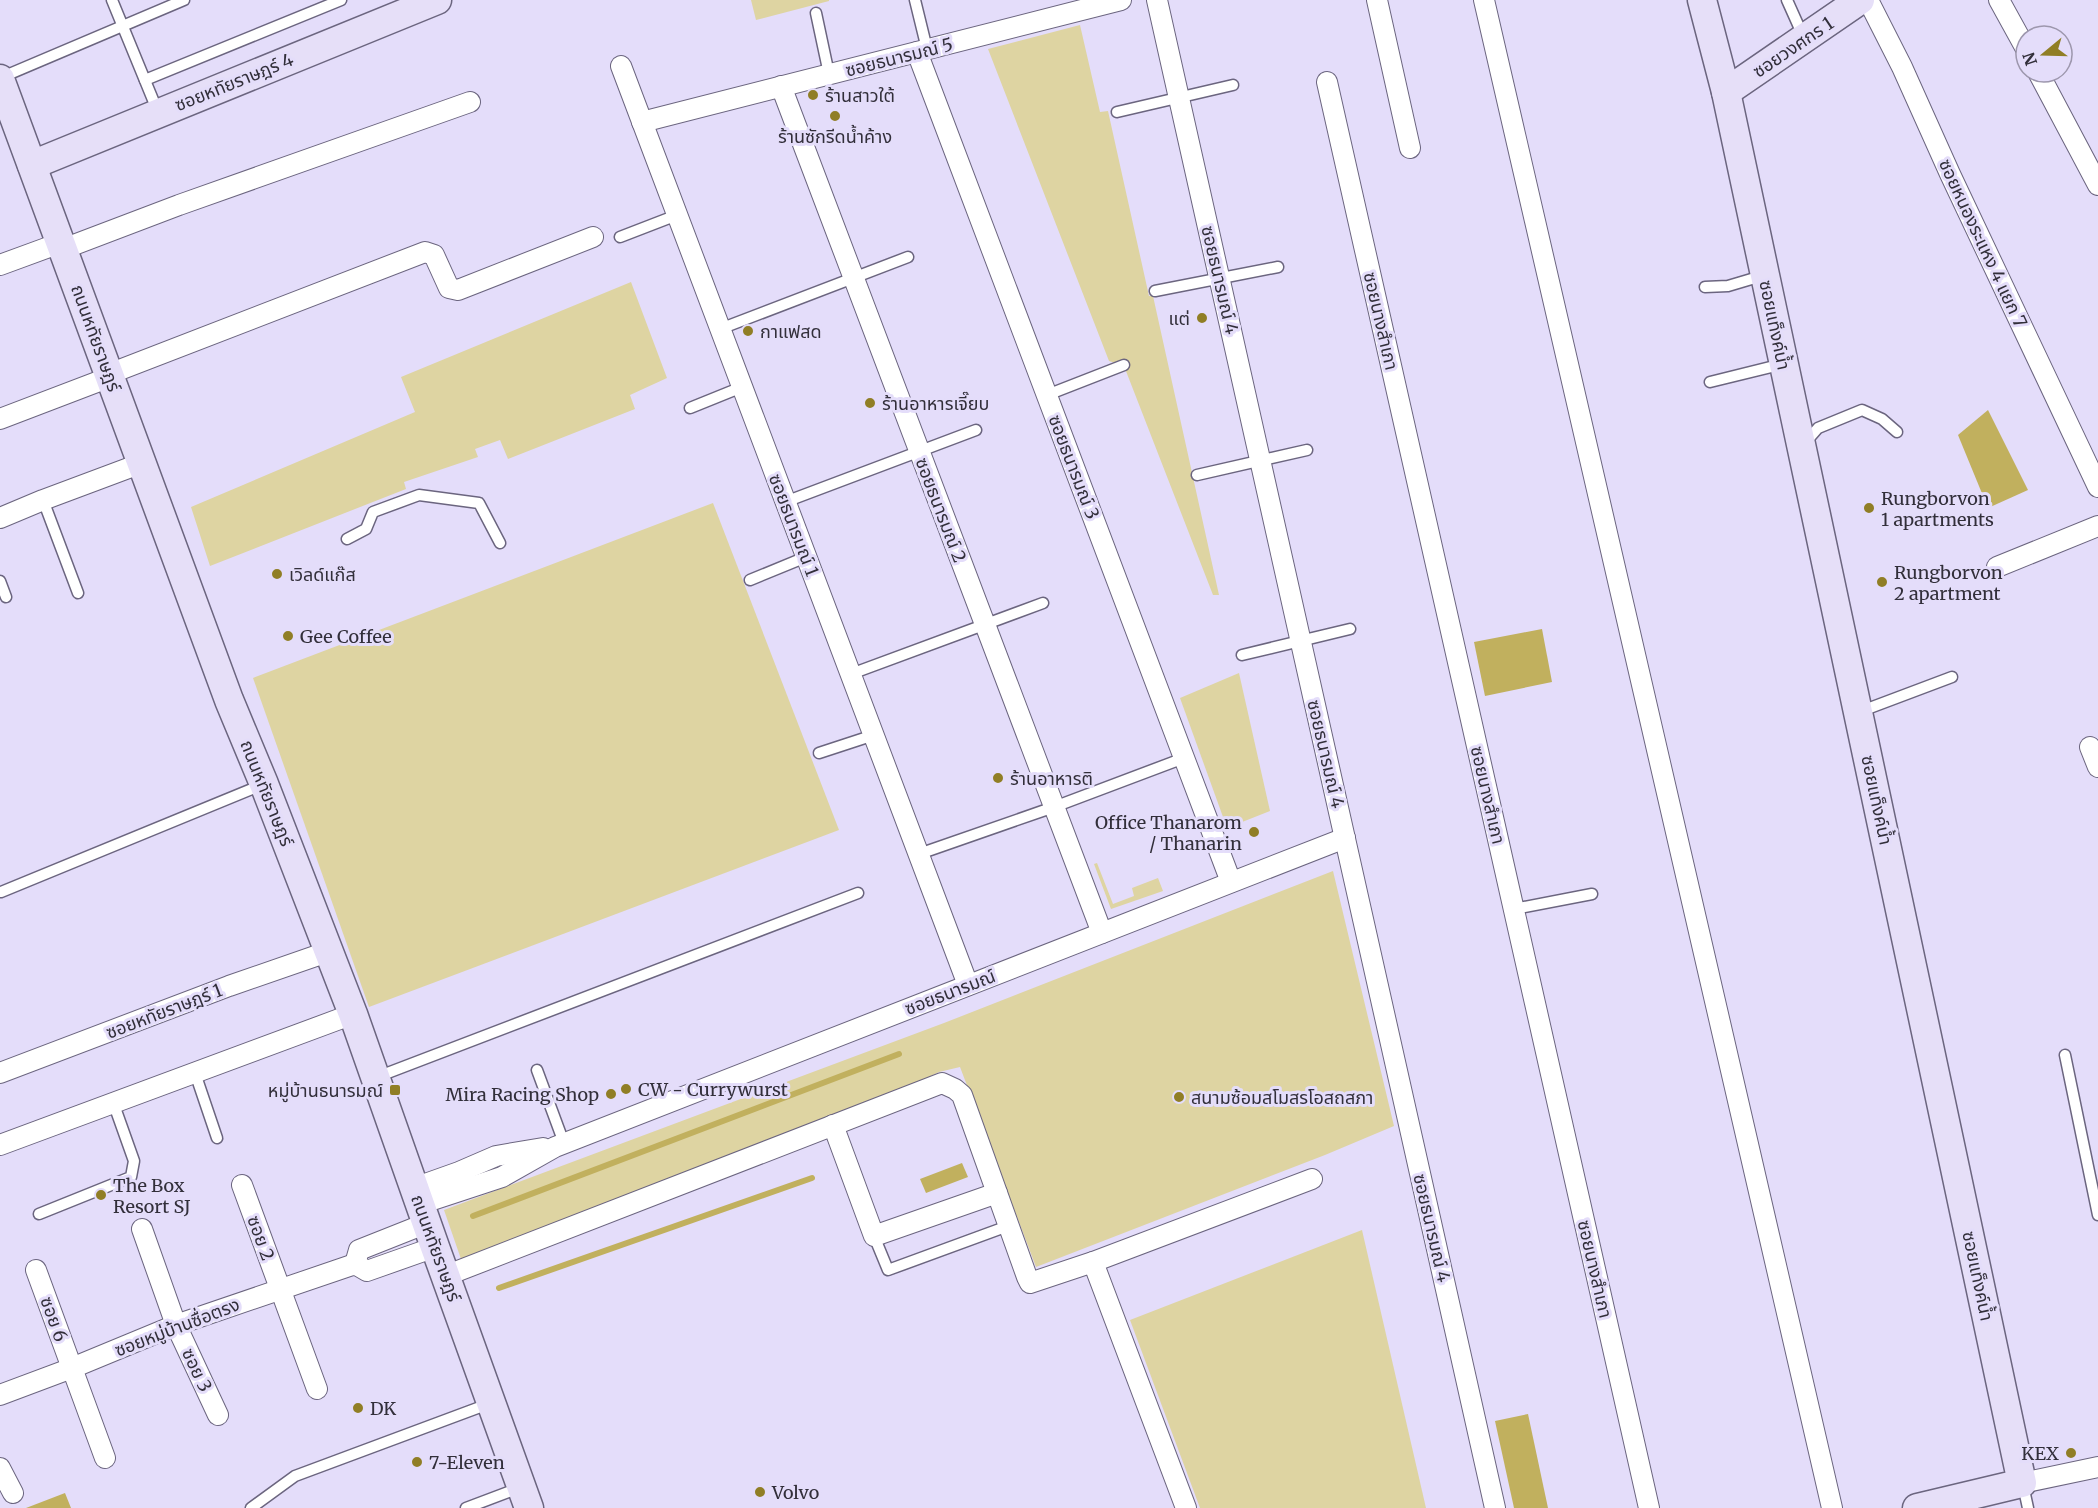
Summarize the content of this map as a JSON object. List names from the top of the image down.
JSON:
{
  "streets": {
    "street": [
      "ซอยวงศกร 1",
      "ซอยธนารมณ์ 5",
      "ซอยหทัยราษฎร์ 4",
      "ซอยหนองระแหง 4 แยก 7",
      "ซอยธนารมณ์ 4",
      "ซอยนางสำเภา",
      "ซอยแท็งค์น้ำ",
      "ถนนหทัยราษฎร์",
      "ซอยธนารมณ์ 3",
      "ซอยธนารมณ์ 2",
      "ซอยธนารมณ์ 1",
      "ซอยธนารมณ์",
      "ซอยหทัยราษฎร์ 1",
      "ซอย 2",
      "ซอย 6",
      "ซอยหมู่บ้านซื่อตรง",
      "ซอย 3"
    ]
  },
  "crossings": [
    ["ซอยวงศกร 1", "ซอยแท็งค์น้ำ"],
    ["ซอยธนารมณ์ 5", "ซอยธนารมณ์ 3"],
    ["ซอยธนารมณ์ 5", "ซอยธนารมณ์ 2"],
    ["ซอยธนารมณ์ 5", "ซอยธนารมณ์ 1"],
    ["ซอยหทัยราษฎร์ 4", "ถนนหทัยราษฎร์"],
    ["ซอยธนารมณ์ 4", "ซอยธนารมณ์"],
    ["ถนนหทัยราษฎร์", "ซอยธนารมณ์"],
    ["ถนนหทัยราษฎร์", "ซอยหทัยราษฎร์ 1"],
    ["ถนนหทัยราษฎร์", "ซอยหมู่บ้านซื่อตรง"],
    ["ซอยธนารมณ์ 3", "ซอยธนารมณ์"],
    ["ซอยธนารมณ์ 2", "ซอยธนารมณ์"],
    ["ซอยธนารมณ์ 1", "ซอยธนารมณ์"],
    ["ซอยธนารมณ์", "ซอยหมู่บ้านซื่อตรง"],
    ["ซอย 2", "ซอยหมู่บ้านซื่อตรง"],
    ["ซอย 6", "ซอยหมู่บ้านซื่อตรง"],
    ["ซอยหมู่บ้านซื่อตรง", "ซอย 3"]
  ],
  "places": {
    "other": [
      "ร้านสาวใต้",
      "ร้านซักรีดน้ำค้าง",
      "แต่",
      "กาแฟสด",
      "ร้านอาหารเจี๊ยบ",
      "Rungborvon 1 apartments",
      "เวิลด์แก๊ส",
      "Rungborvon 2 apartment",
      "Gee Coffee",
      "ร้านอาหารติ",
      "Office Thanarom / Thanarin",
      "CW - Currywurst",
      "Mira Racing Shop",
      "สนามซ้อมสโมสรโอสถสภา",
      "The Box Resort SJ",
      "DK",
      "KEX",
      "7-Eleven",
      "Volvo"
    ],
    "transit": ["หมู่บ้านธนารมณ์"]
  },
  "north": "left"
}
